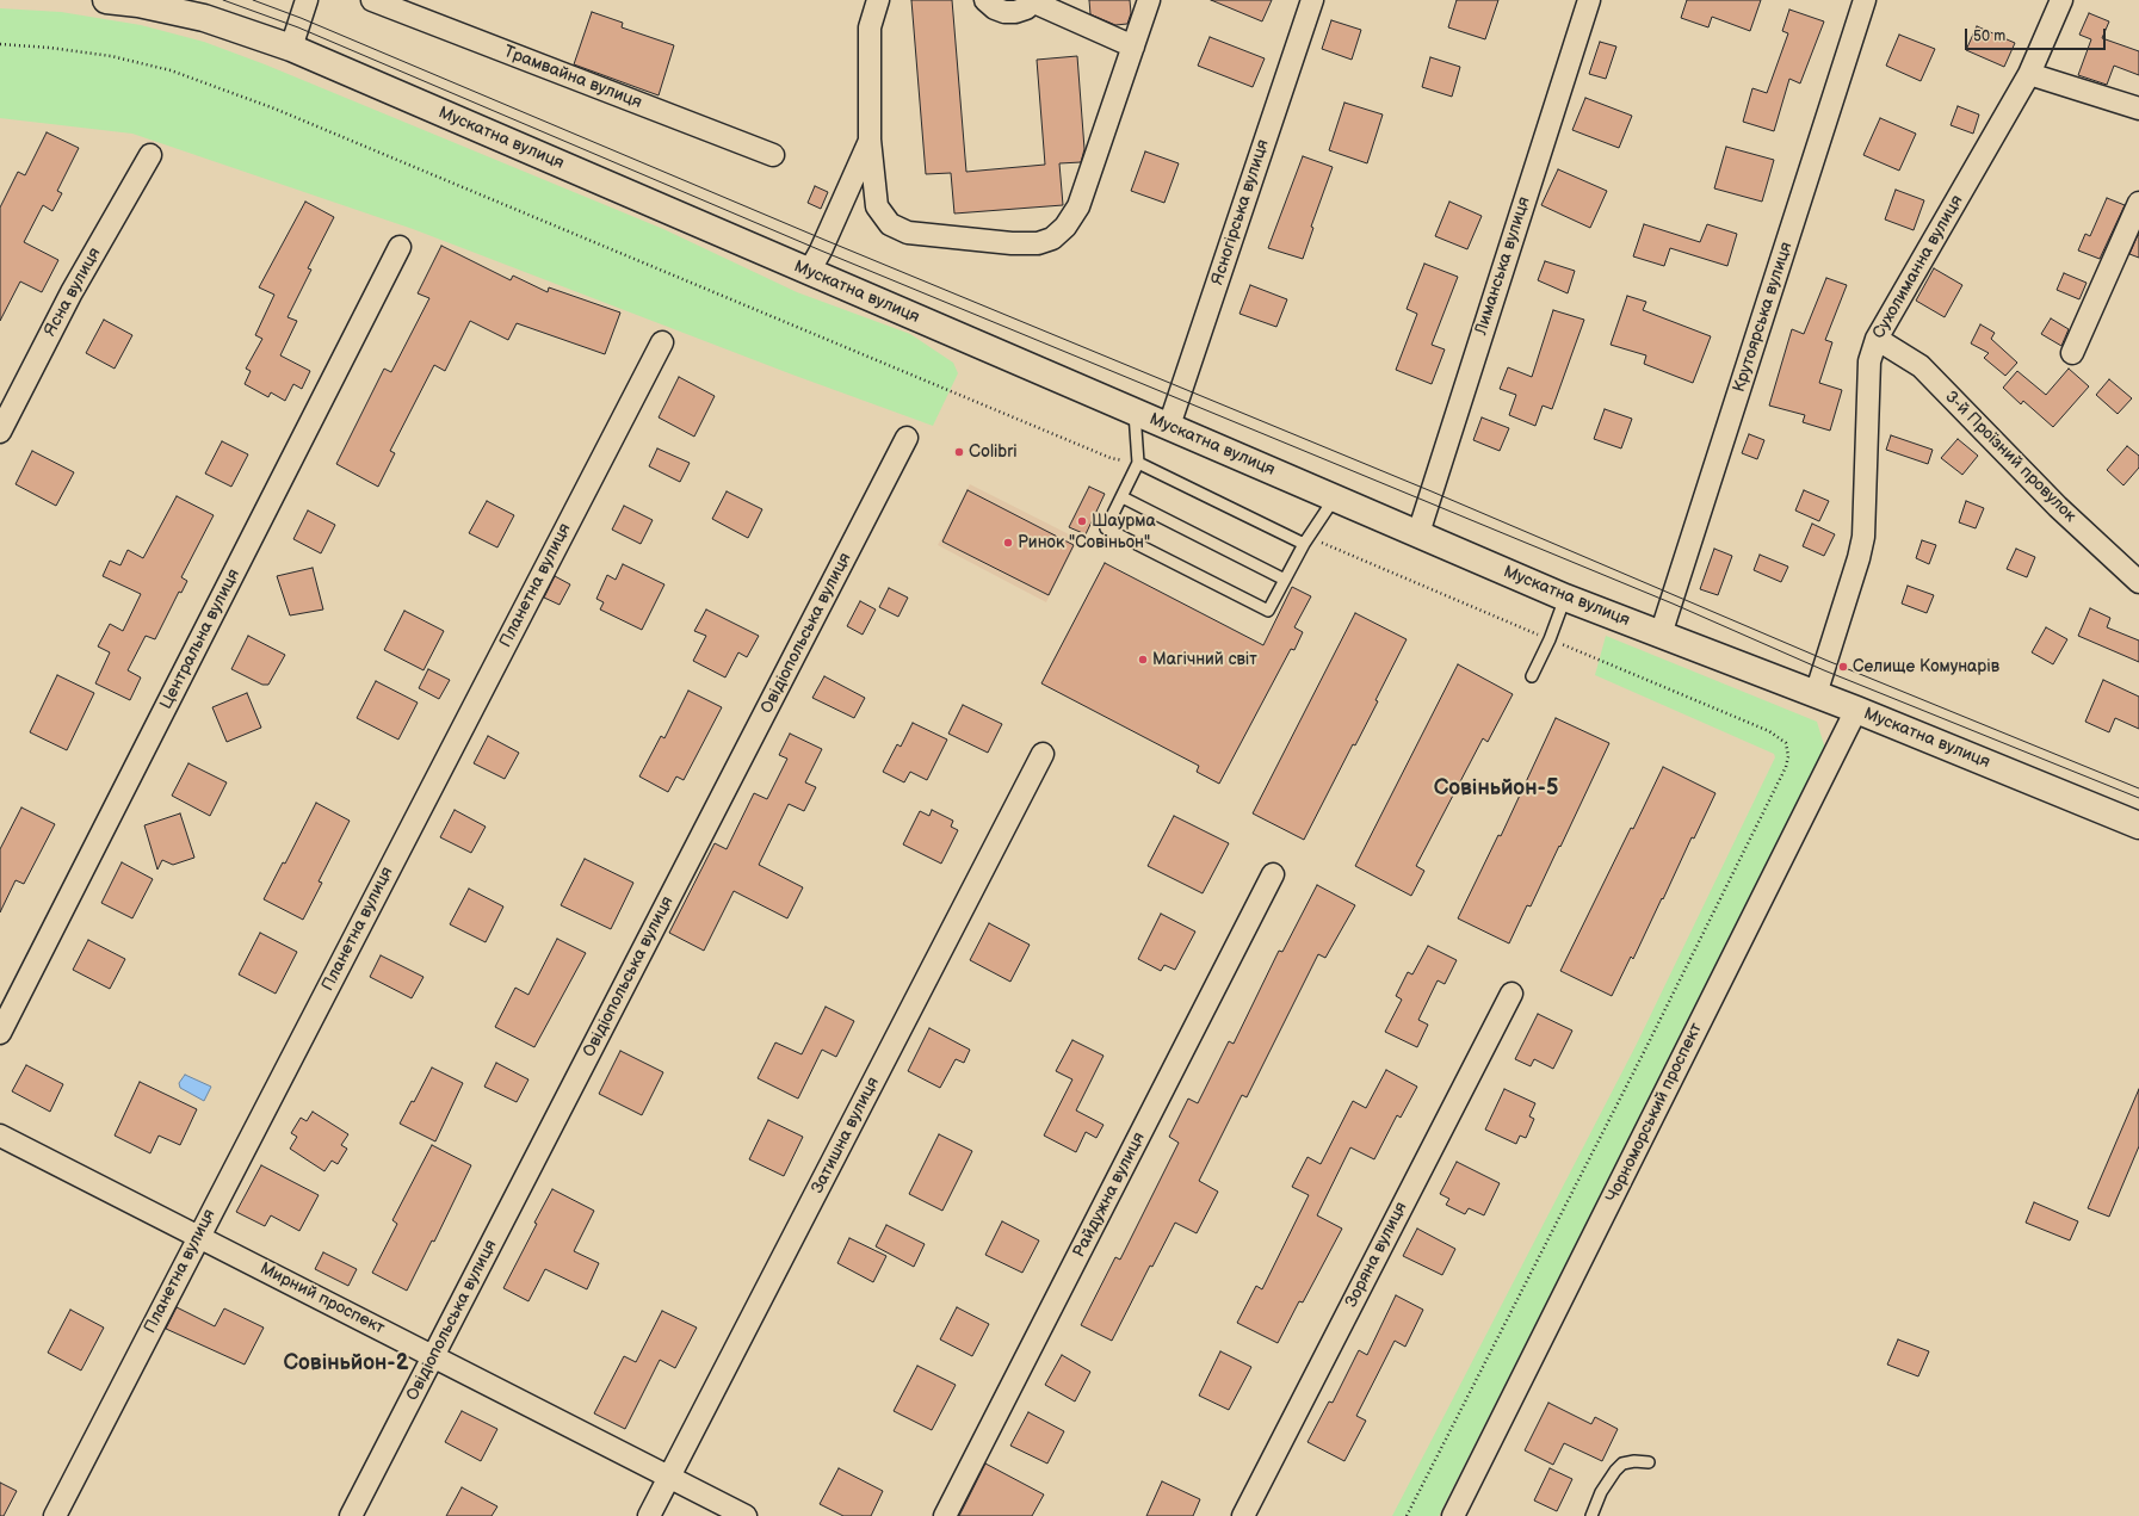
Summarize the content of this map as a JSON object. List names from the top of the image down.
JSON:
{
  "streets": {
    "street": [
      "Трамвайна вулиця",
      "Мускатна вулиця",
      "Ясногірська вулиця",
      "Лиманська вулиця",
      "Сухолиманна вулиця",
      "Ясна вулиця",
      "Крутоярська вулиця",
      "3-й Проїзний провулок",
      "Планетна вулиця",
      "Овідіопольська вулиця",
      "Центральна вулиця",
      "Чорноморський проспект",
      "Затишна вулиця",
      "Райдужна вулиця",
      "Зоряна вулиця",
      "Мирний проспект"
    ]
  },
  "crossings": [
    ["Мускатна вулиця", "Ясногірська вулиця"],
    ["Мускатна вулиця", "Лиманська вулиця"],
    ["Мускатна вулиця", "Сухолиманна вулиця"],
    ["Мускатна вулиця", "Крутоярська вулиця"],
    ["Мускатна вулиця", "Чорноморський проспект"],
    ["Сухолиманна вулиця", "3-й Проїзний провулок"],
    ["Планетна вулиця", "Мирний проспект"],
    ["Овідіопольська вулиця", "Мирний проспект"],
    ["Затишна вулиця", "Мирний проспект"]
  ],
  "districts": ["Совіньйон-5", "Совіньйон-2"],
  "places": [
    "Colibri",
    "Шаурма",
    "Ринок \"Совіньон\"",
    "Магічний світ",
    "Селище Комунарів"
  ],
  "scale_bar": "50 m"
}
